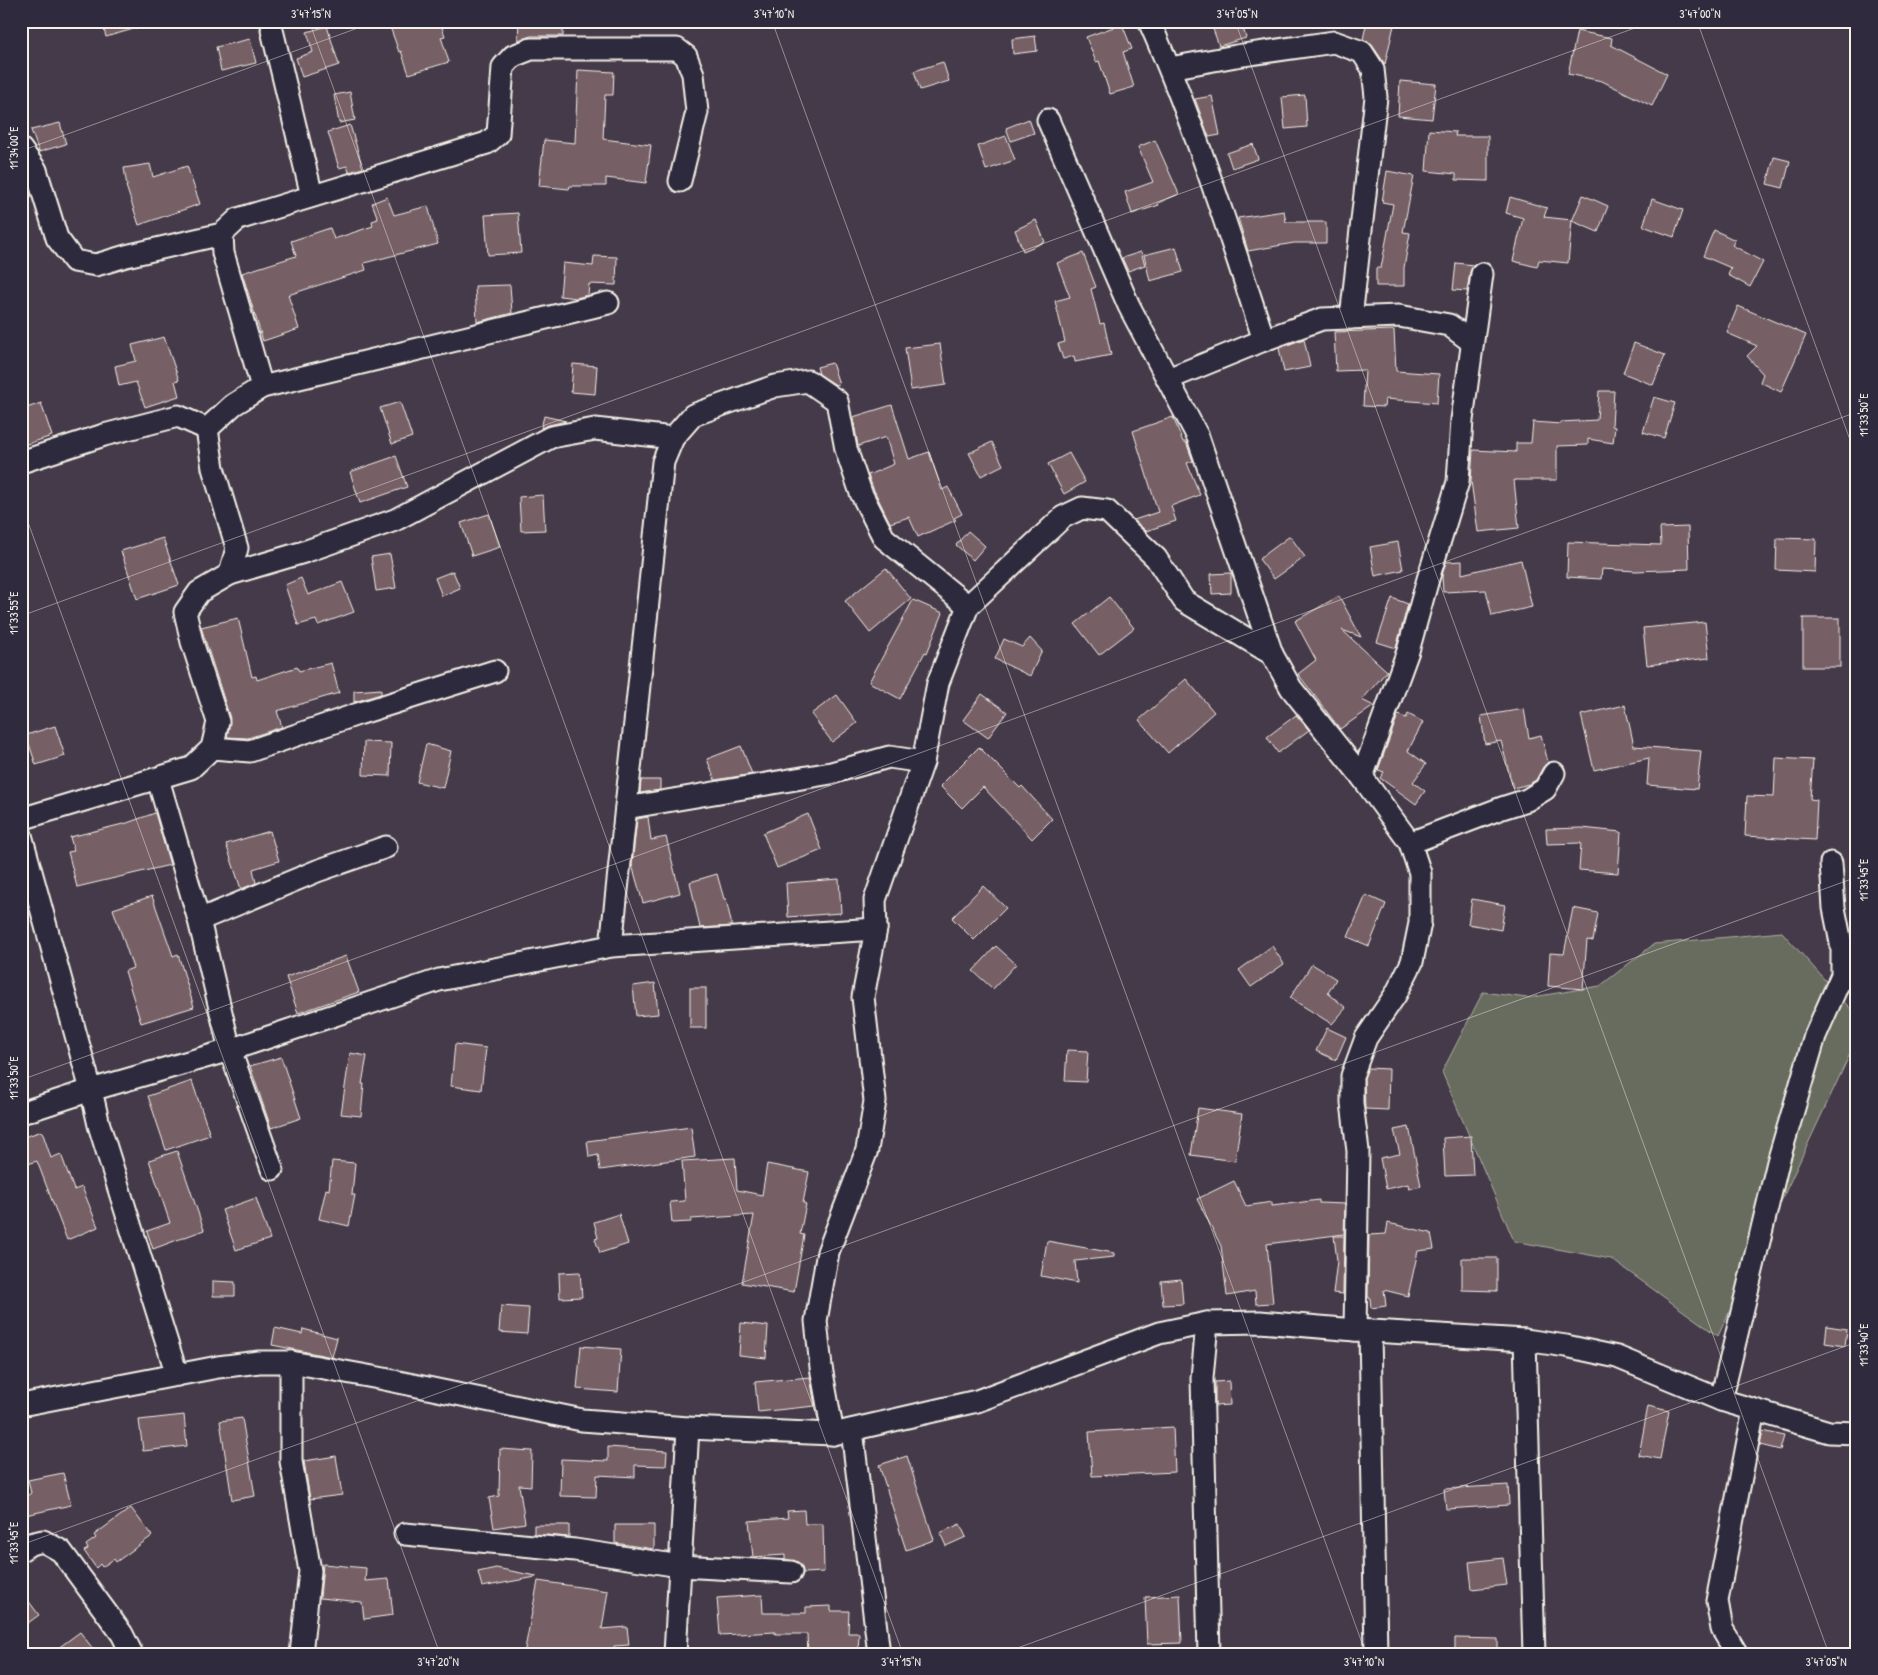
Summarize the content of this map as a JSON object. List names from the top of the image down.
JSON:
{
  "coordinates": [
    "3°47'15\"N",
    "3°47'10\"N",
    "3°47'05\"N",
    "3°47'00\"N",
    "11°34'00\"E",
    "11°33'50\"E",
    "11°33'55\"E",
    "11°33'45\"E",
    "11°33'40\"E",
    "3°47'20\"N"
  ]
}
